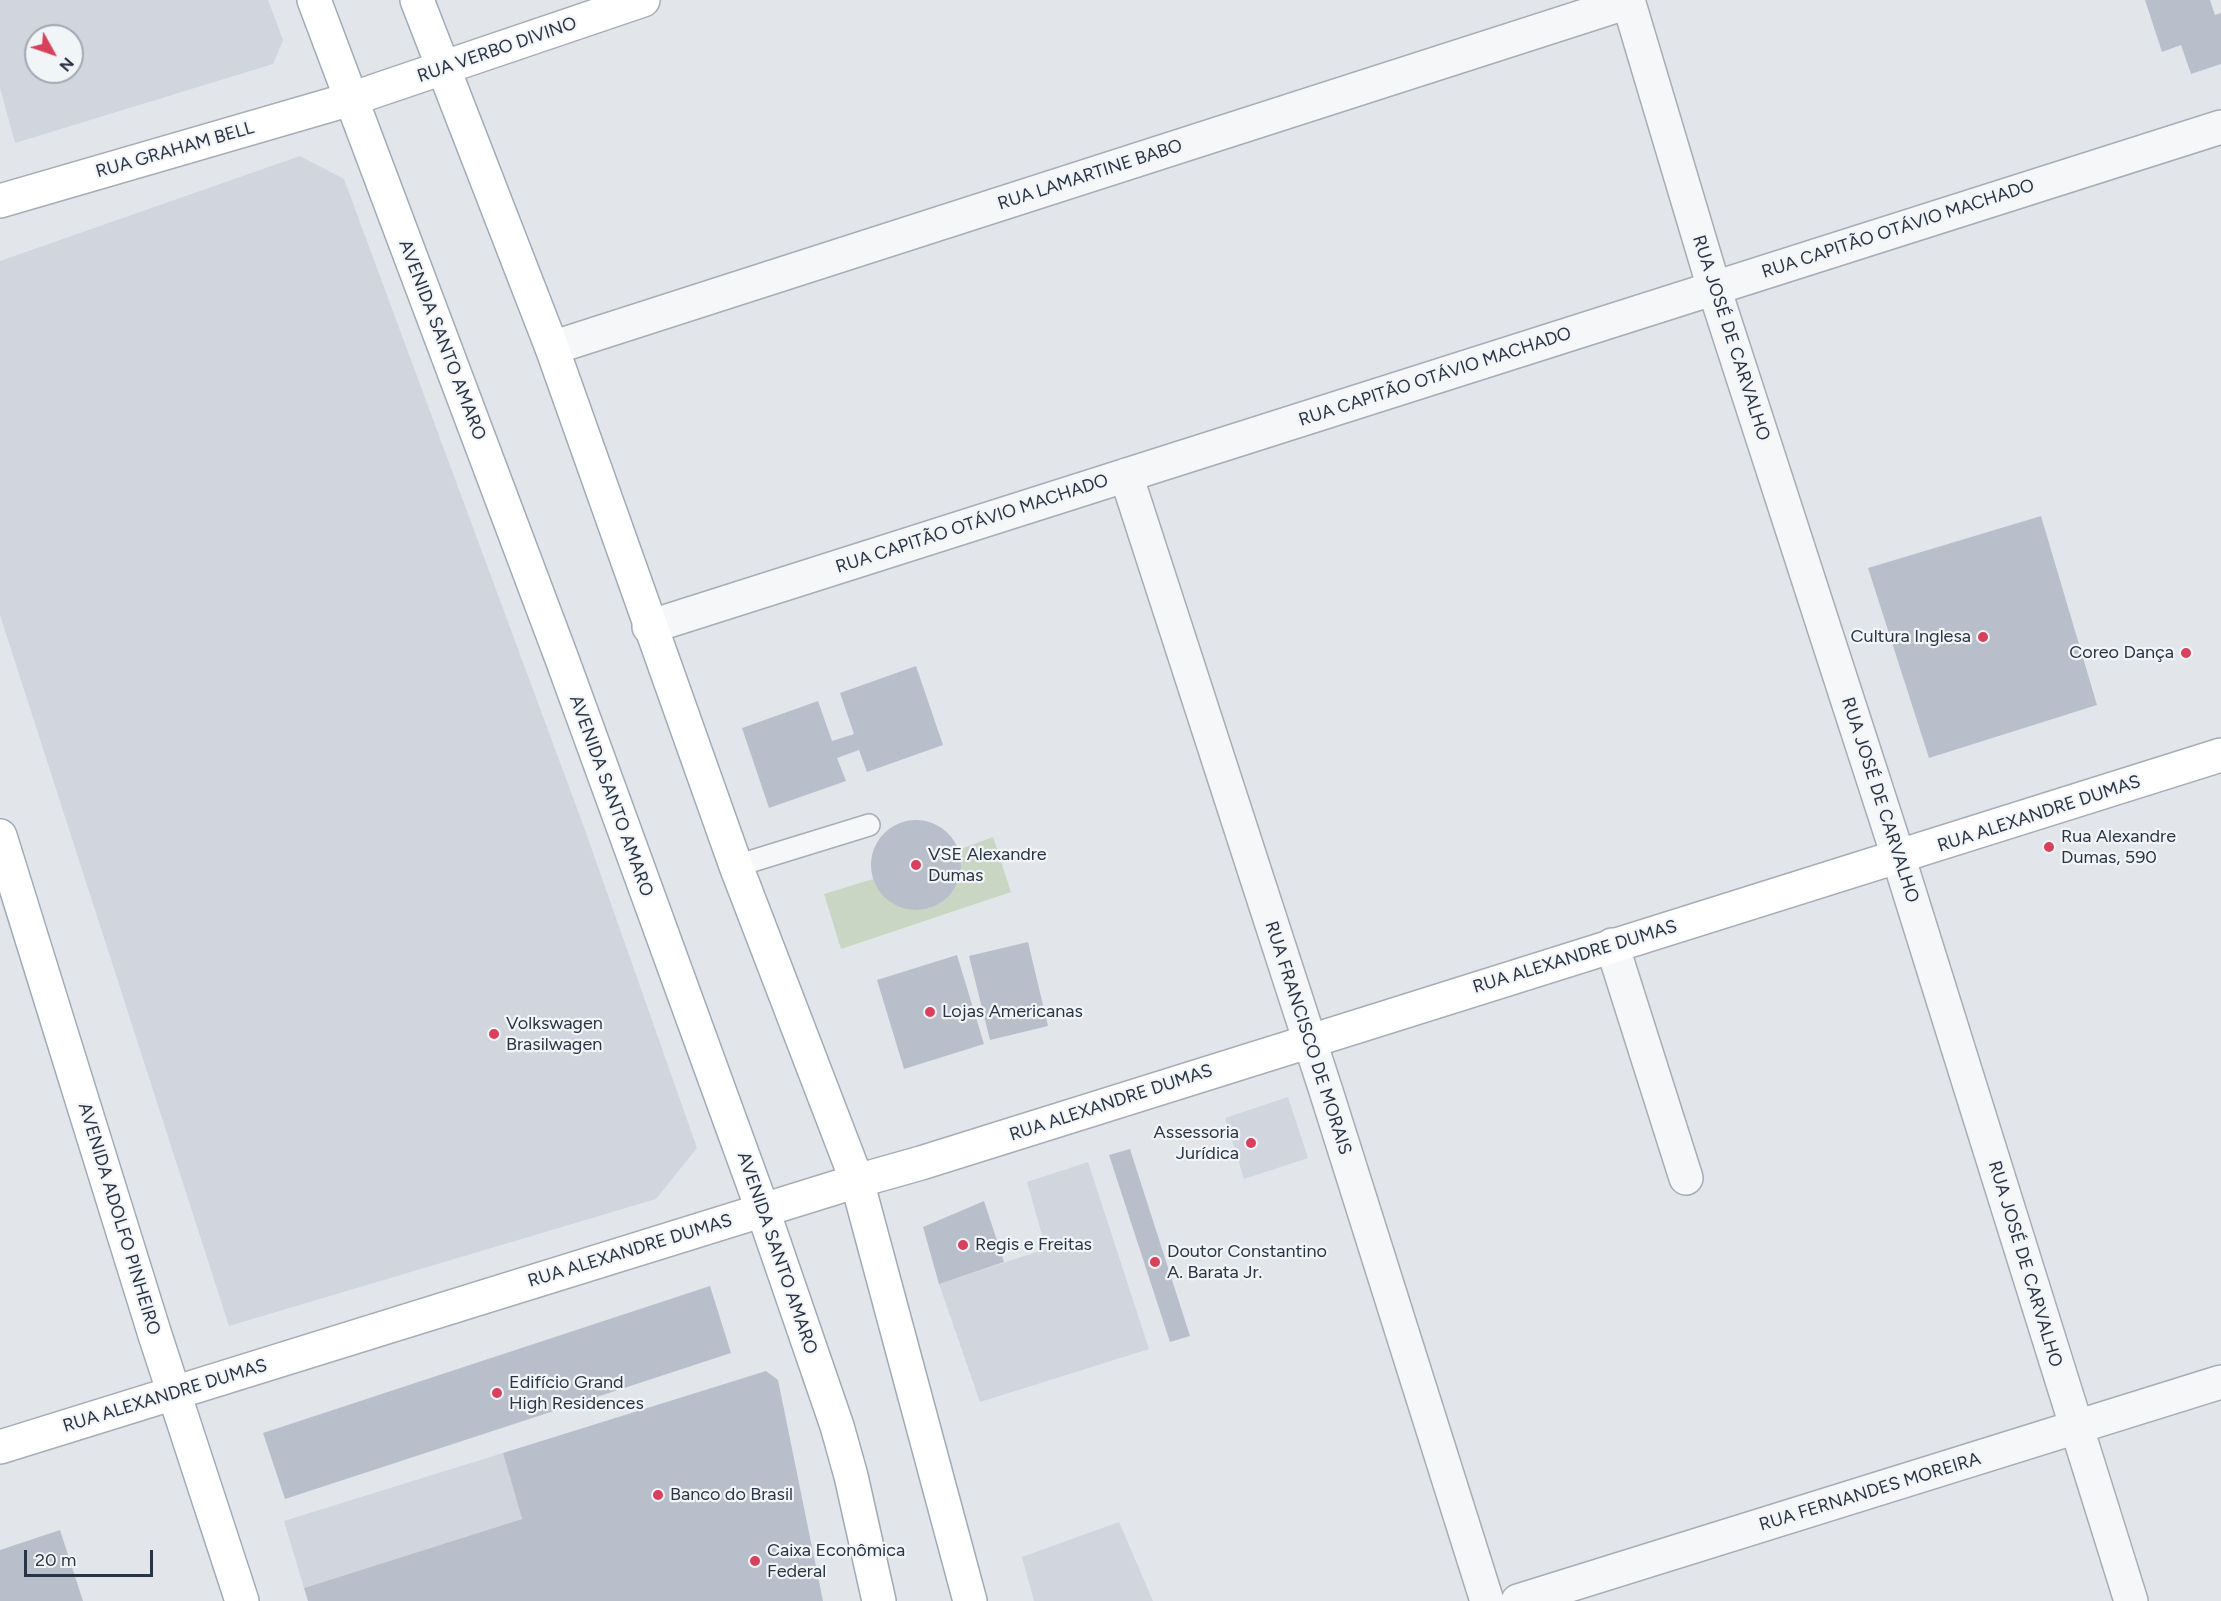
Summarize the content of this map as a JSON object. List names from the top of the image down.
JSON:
{
  "streets": {
    "main road": [
      "RUA VERBO DIVINO",
      "RUA GRAHAM BELL",
      "AVENIDA SANTO AMARO",
      "RUA ALEXANDRE DUMAS",
      "AVENIDA ADOLFO PINHEIRO"
    ],
    "street": [
      "RUA LAMARTINE BABO",
      "RUA CAPITÃO OTÁVIO MACHADO",
      "RUA JOSÉ DE CARVALHO",
      "RUA FRANCISCO DE MORAIS",
      "RUA FERNANDES MOREIRA"
    ]
  },
  "crossings": [
    ["RUA VERBO DIVINO", "RUA GRAHAM BELL"],
    ["RUA VERBO DIVINO", "AVENIDA SANTO AMARO"],
    ["RUA GRAHAM BELL", "AVENIDA SANTO AMARO"],
    ["RUA LAMARTINE BABO", "RUA JOSÉ DE CARVALHO"],
    ["RUA CAPITÃO OTÁVIO MACHADO", "RUA JOSÉ DE CARVALHO"],
    ["RUA CAPITÃO OTÁVIO MACHADO", "RUA FRANCISCO DE MORAIS"],
    ["RUA JOSÉ DE CARVALHO", "RUA ALEXANDRE DUMAS"],
    ["RUA JOSÉ DE CARVALHO", "RUA FERNANDES MOREIRA"],
    ["AVENIDA SANTO AMARO", "RUA ALEXANDRE DUMAS"],
    ["RUA ALEXANDRE DUMAS", "RUA FRANCISCO DE MORAIS"],
    ["RUA ALEXANDRE DUMAS", "AVENIDA ADOLFO PINHEIRO"]
  ],
  "places": [
    "Cultura Inglesa",
    "Coreo Dança",
    "Rua Alexandre Dumas, 590",
    "VSE Alexandre Dumas",
    "Lojas Americanas",
    "Volkswagen Brasilwagen",
    "Assessoria Jurídica",
    "Regis e Freitas",
    "Doutor Constantino A. Barata Jr.",
    "Edifício Grand High Residences",
    "Banco do Brasil",
    "Caixa Econômica Federal"
  ],
  "scale_bar": "20 m",
  "north": "bottom right"
}
